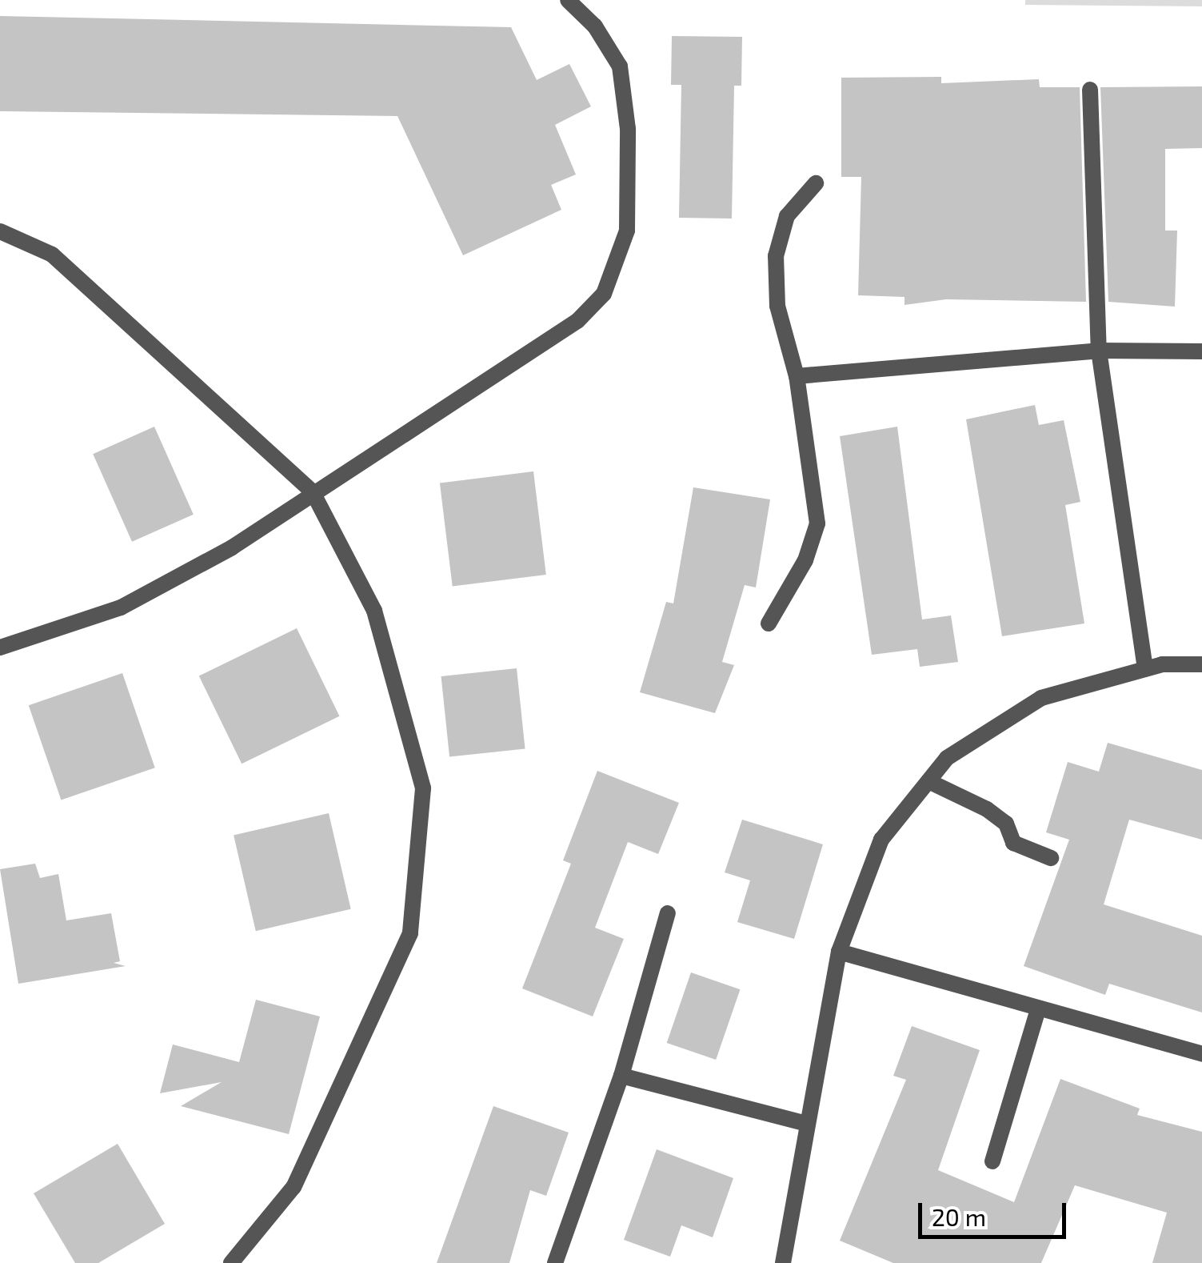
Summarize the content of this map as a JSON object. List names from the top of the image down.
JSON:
{
  "scale_bar": "20 m"
}
